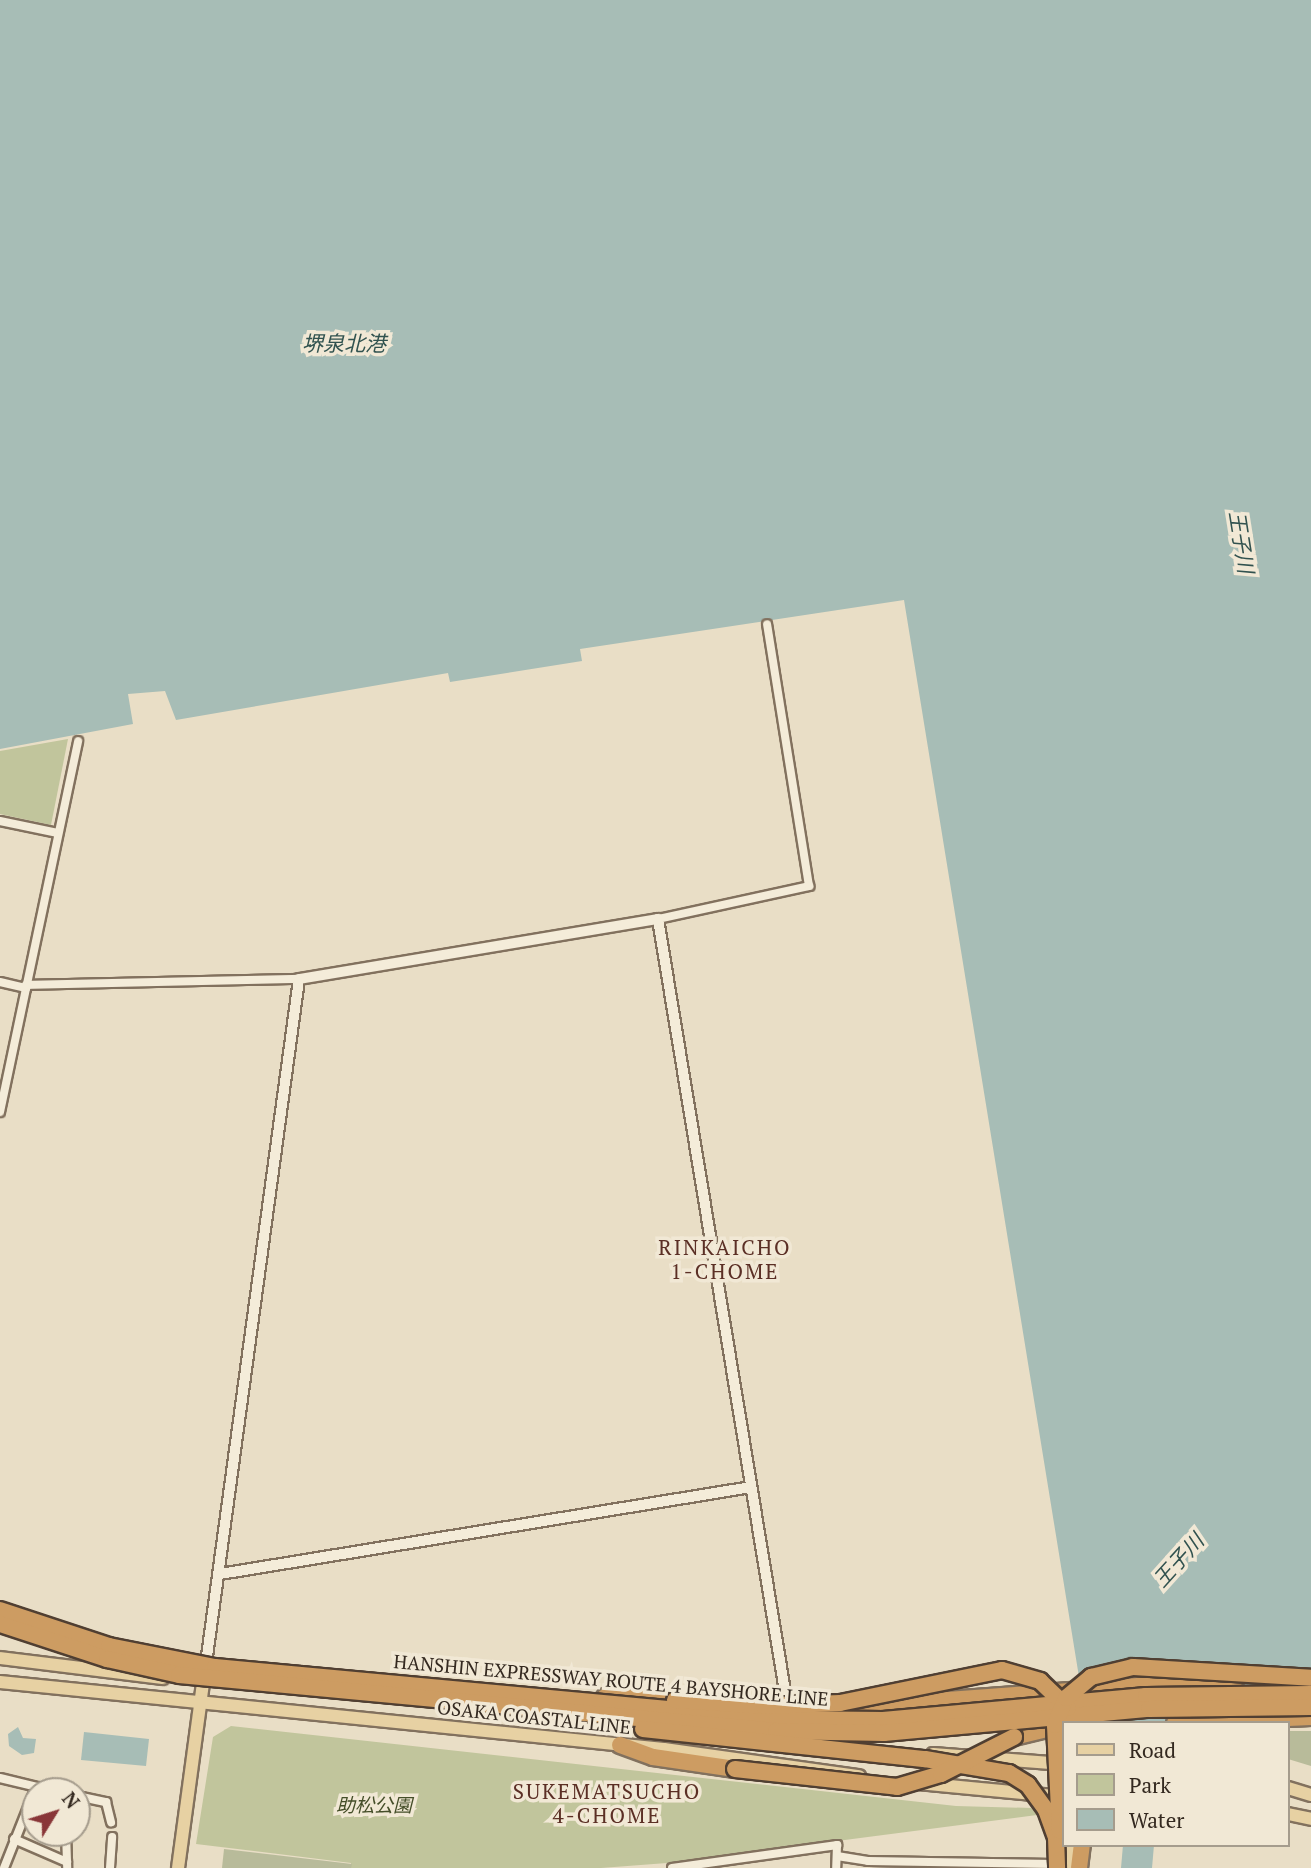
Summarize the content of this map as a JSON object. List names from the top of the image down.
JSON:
{
  "streets": {
    "highway": ["HANSHIN EXPRESSWAY ROUTE 4 BAYSHORE LINE"],
    "main road": ["OSAKA COASTAL LINE"]
  },
  "districts": ["RINKAICHO 1-CHOME", "SUKEMATSUCHO 4-CHOME"],
  "water": ["堺泉北港", "王子川"],
  "parks": ["助松公園"],
  "legend": ["Road", "Park", "Water"],
  "north": "top right"
}
